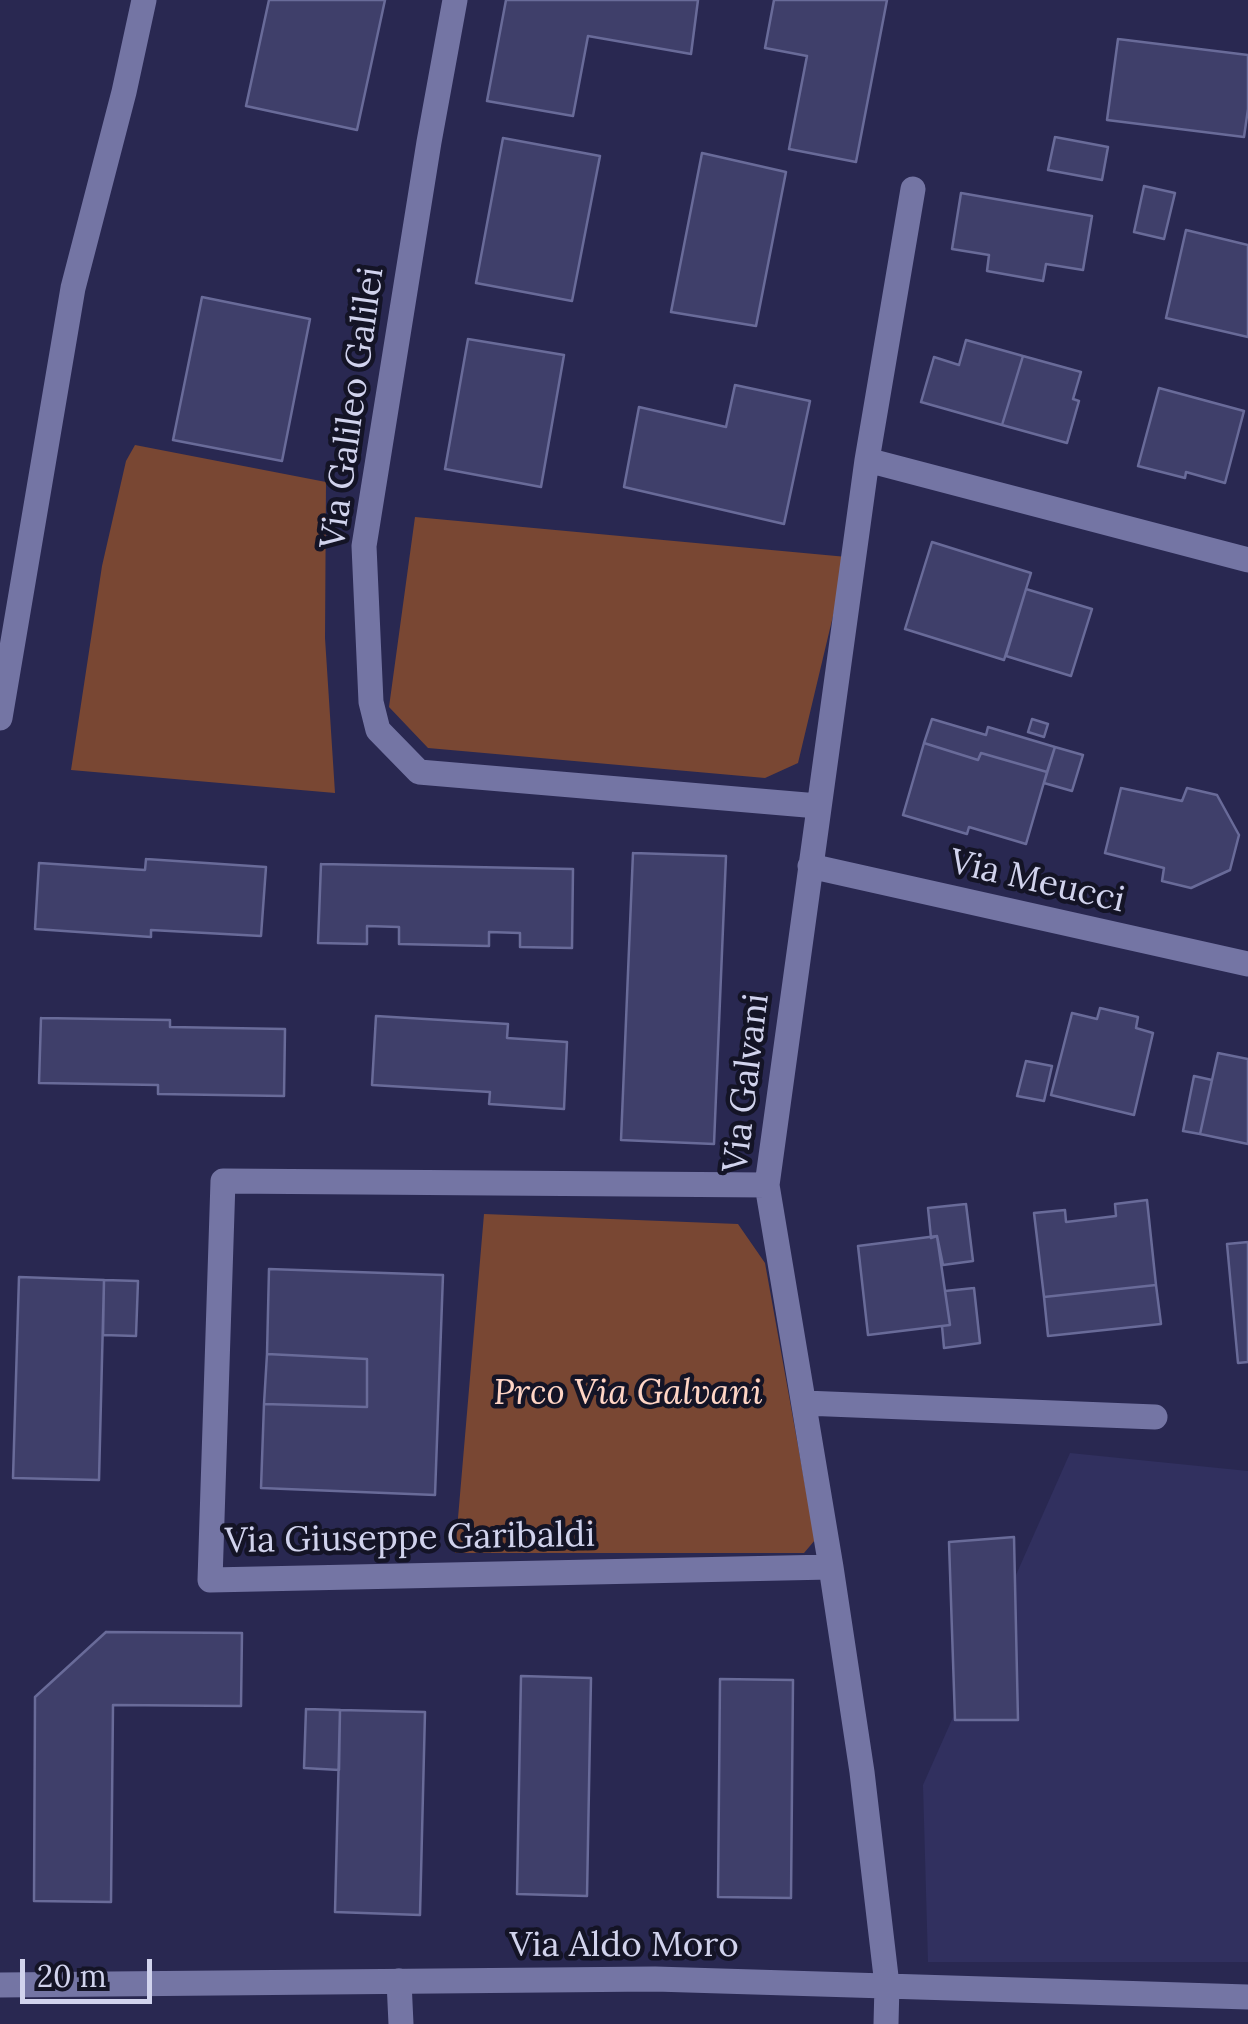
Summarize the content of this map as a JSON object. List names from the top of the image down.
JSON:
{
  "streets": {
    "street": [
      "Via Galileo Galilei",
      "Via Meucci",
      "Via Galvani",
      "Via Giuseppe Garibaldi",
      "Via Aldo Moro"
    ]
  },
  "crossings": [
    ["Via Galileo Galilei", "Via Galvani"],
    ["Via Meucci", "Via Galvani"],
    ["Via Galvani", "Via Giuseppe Garibaldi"],
    ["Via Galvani", "Via Aldo Moro"]
  ],
  "parks": ["Prco Via Galvani"],
  "scale_bar": "20 m"
}
